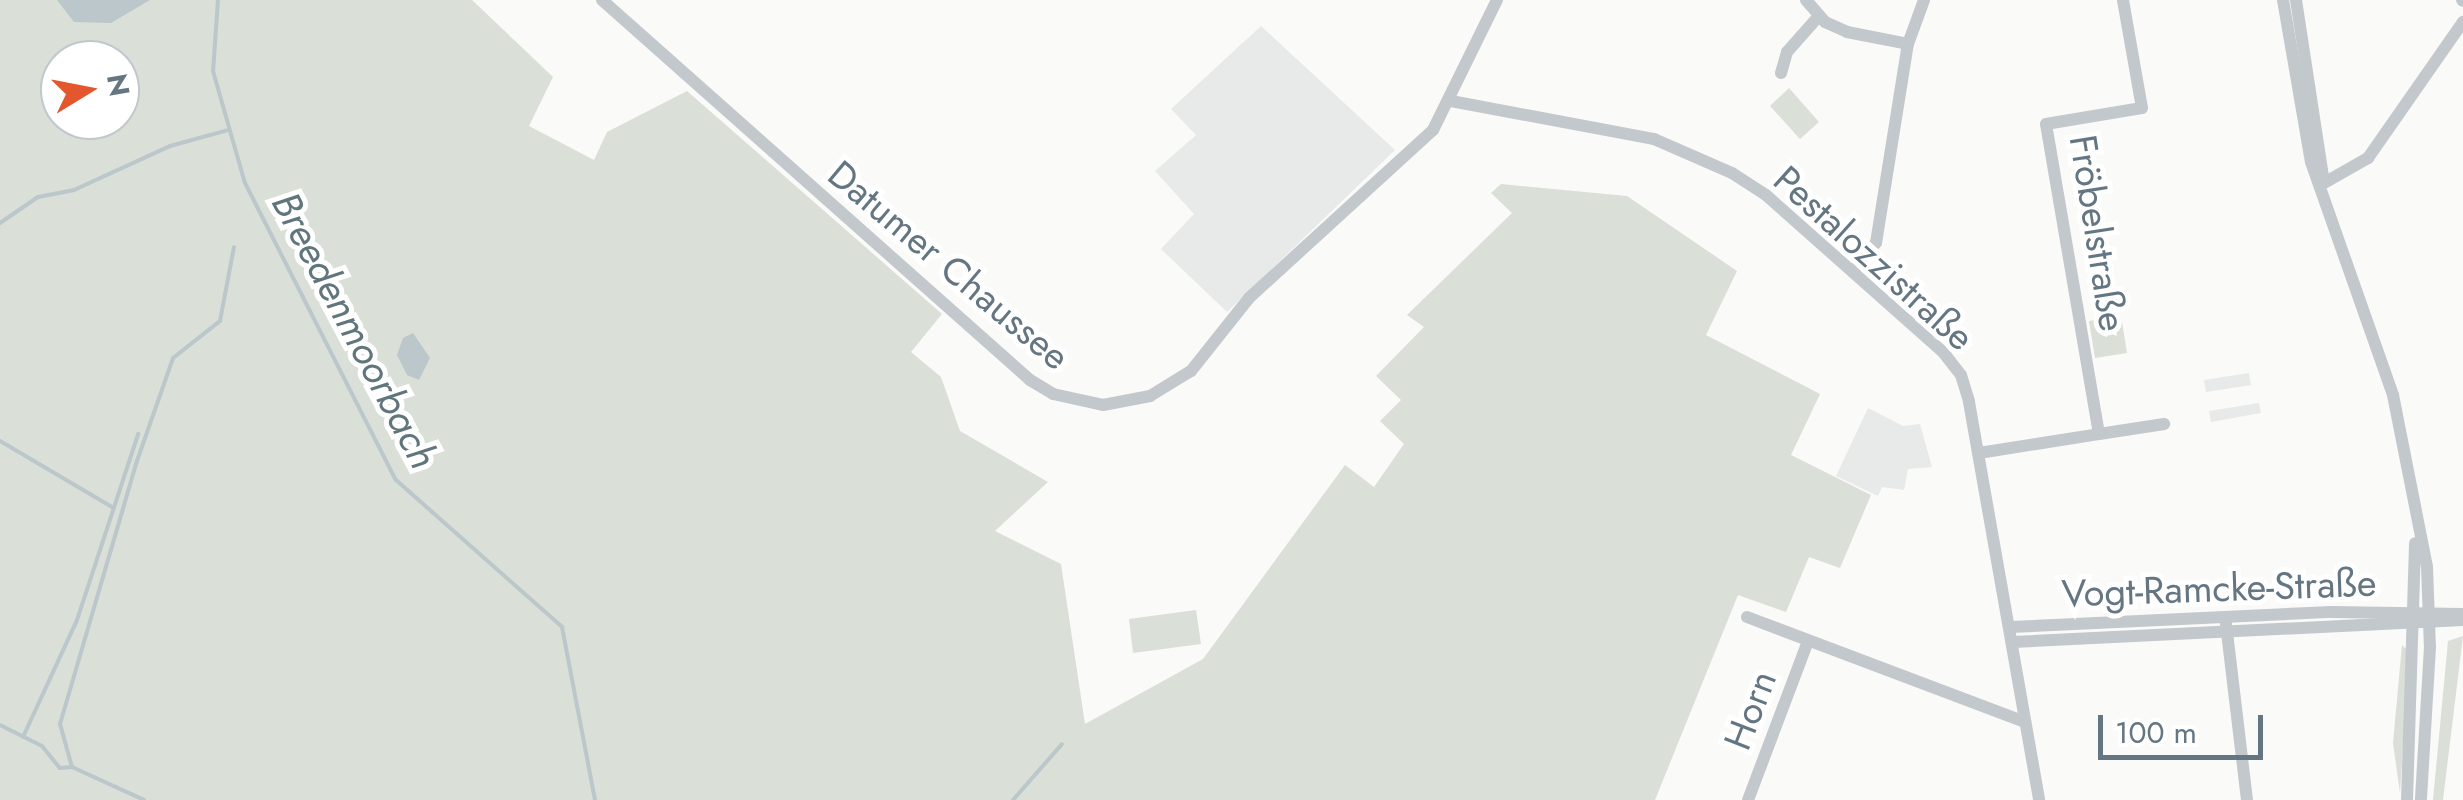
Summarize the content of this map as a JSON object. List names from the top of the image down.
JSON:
{
  "streets": {
    "street": [
      "Fröbelstraße",
      "Pestalozzistraße",
      "Datumer Chaussee",
      "Vogt-Ramcke-Straße",
      "Horn"
    ]
  },
  "crossings": [
    ["Pestalozzistraße", "Datumer Chaussee"],
    ["Pestalozzistraße", "Vogt-Ramcke-Straße"]
  ],
  "water": ["Breedenmoorbach"],
  "scale_bar": "100 m",
  "north": "right"
}
